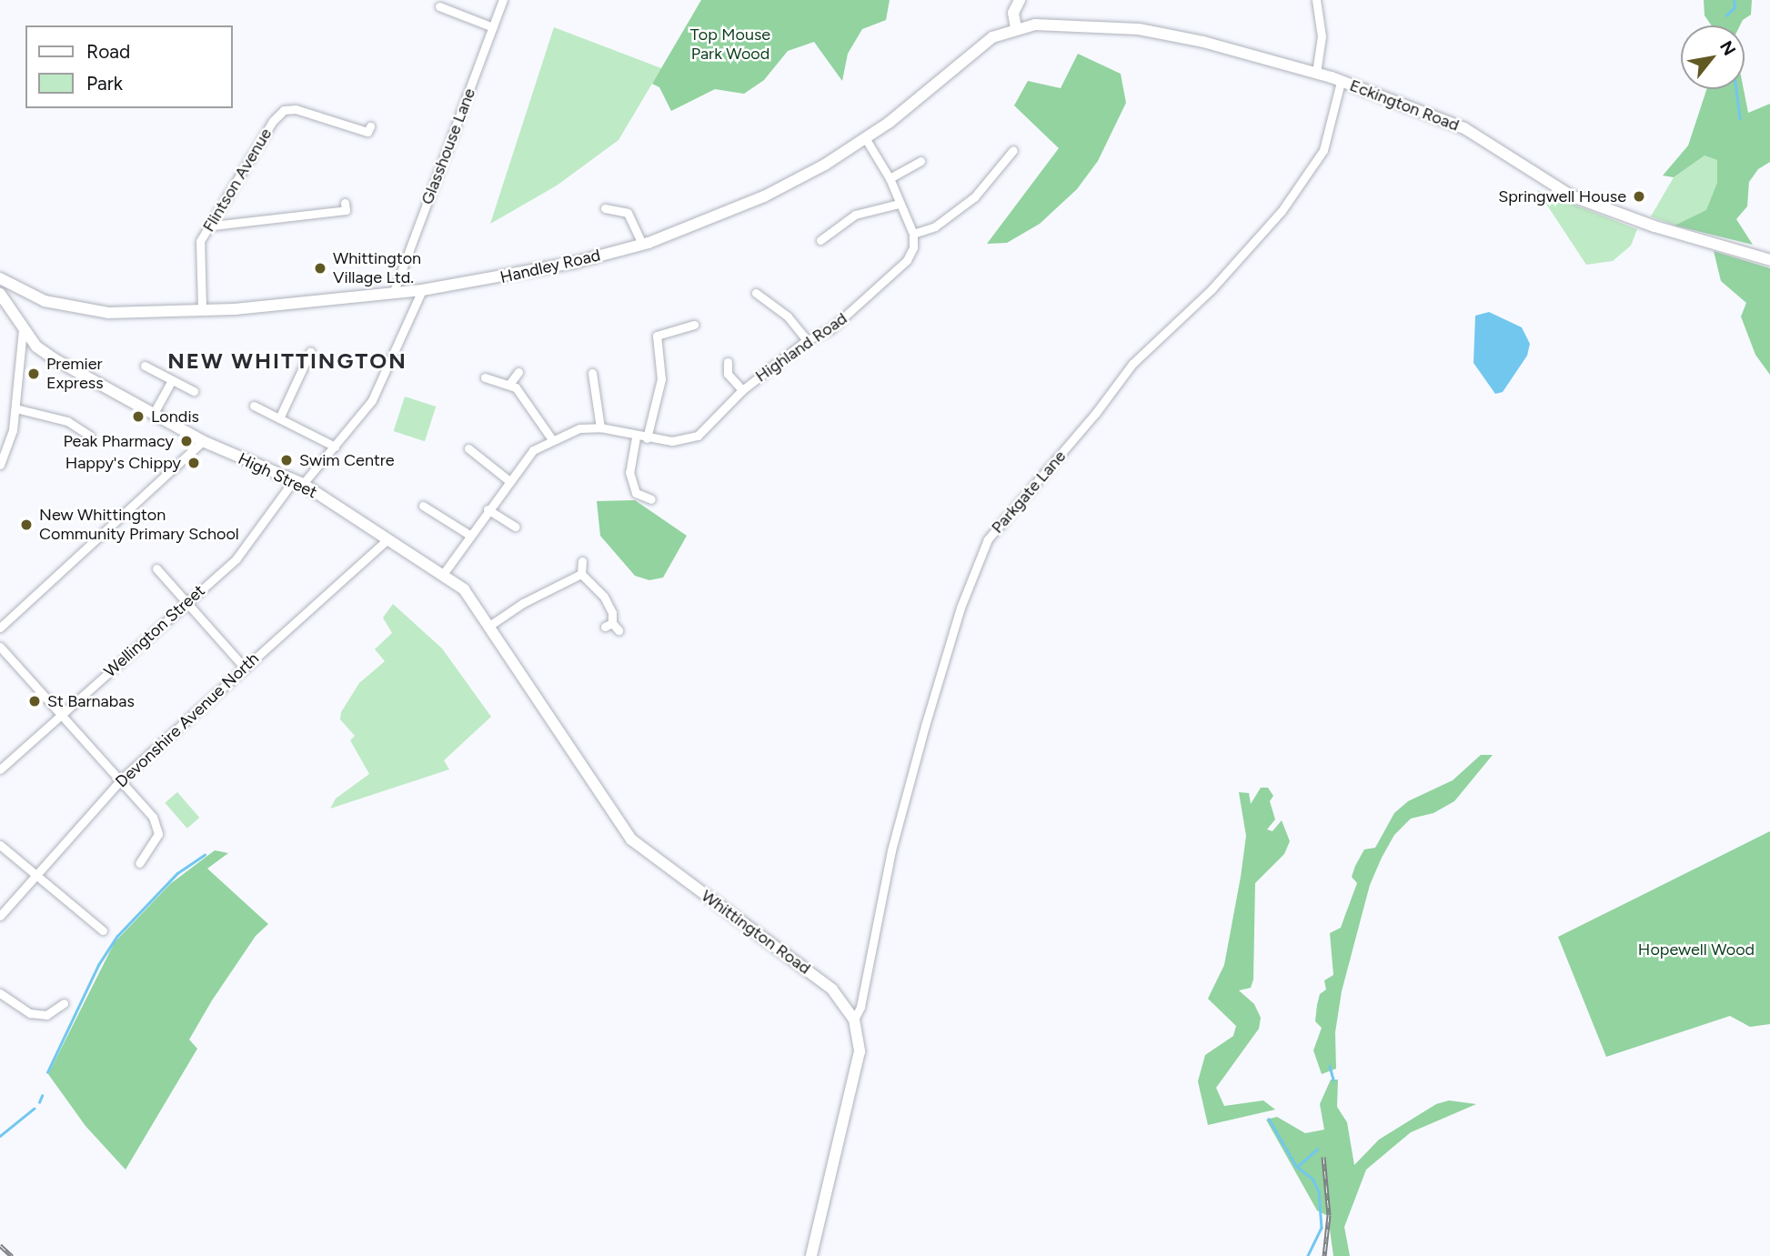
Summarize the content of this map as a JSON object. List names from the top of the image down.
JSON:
{
  "streets": {
    "main road": [
      "Eckington Road",
      "Handley Road",
      "High Street",
      "Whittington Road"
    ],
    "street": [
      "Glasshouse Lane",
      "Flintson Avenue",
      "Highland Road",
      "Parkgate Lane",
      "Wellington Street",
      "Devonshire Avenue North"
    ]
  },
  "crossings": [
    ["Eckington Road", "Handley Road"],
    ["Eckington Road", "Parkgate Lane"],
    ["Glasshouse Lane", "Handley Road"],
    ["Flintson Avenue", "Handley Road"],
    ["Handley Road", "Wellington Street"],
    ["Highland Road", "High Street"],
    ["High Street", "Wellington Street"],
    ["High Street", "Devonshire Avenue North"],
    ["High Street", "Whittington Road"],
    ["Parkgate Lane", "Whittington Road"]
  ],
  "districts": ["NEW WHITTINGTON"],
  "parks": ["Top Mouse Park Wood", "Hopewell Wood"],
  "places": [
    "Springwell House",
    "Whittington Village Ltd.",
    "Premier Express",
    "Londis",
    "Peak Pharmacy",
    "Swim Centre",
    "Happy's Chippy",
    "New Whittington Community Primary School",
    "St Barnabas"
  ],
  "legend": ["Road", "Park"],
  "north": "top right"
}
